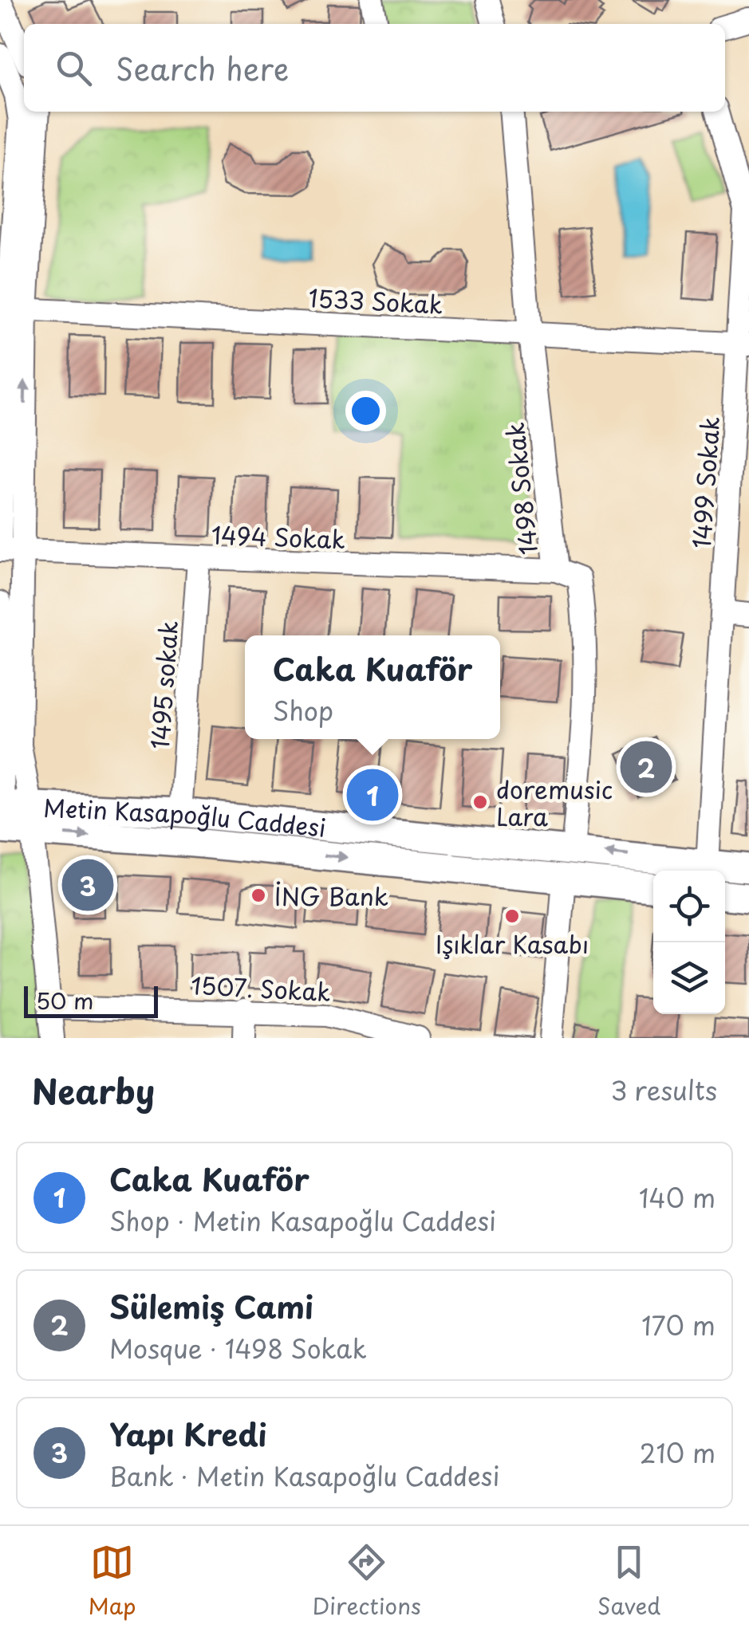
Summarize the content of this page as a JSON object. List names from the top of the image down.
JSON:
{
  "streets": {
    "main road": ["Metin Kasapoğlu Caddesi"],
    "street": [
      "1533 Sokak",
      "1499 Sokak",
      "1498 Sokak",
      "1494 Sokak",
      "1495 sokak",
      "1507. Sokak"
    ]
  },
  "crossings": [
    ["1533 Sokak", "1499 Sokak"],
    ["1533 Sokak", "1498 Sokak"],
    ["1499 Sokak", "Metin Kasapoğlu Caddesi"],
    ["1498 Sokak", "1494 Sokak"],
    ["1498 Sokak", "Metin Kasapoğlu Caddesi"],
    ["1494 Sokak", "1495 sokak"],
    ["1495 sokak", "Metin Kasapoğlu Caddesi"]
  ],
  "places": ["doremusic Lara", "İNG Bank", "Işıklar Kasabı"],
  "scale_bar": "50 m",
  "page": {
    "search": "Search here",
    "popup": ["Caka Kuaför", "Shop"],
    "pins": ["2", "1", "3"],
    "scale": "50 m",
    "heading": ["Nearby", "3 results"],
    "list": [
      {
        "mark": "1",
        "name": "Caka Kuaför",
        "note": "Shop · Metin Kasapoğlu Caddesi",
        "value": "140 m"
      },
      {
        "mark": "2",
        "name": "Sülemiş Cami",
        "note": "Mosque · 1498 Sokak",
        "value": "170 m"
      },
      {
        "mark": "3",
        "name": "Yapı Kredi",
        "note": "Bank · Metin Kasapoğlu Caddesi",
        "value": "210 m"
      }
    ],
    "nav": ["Map", "Directions", "Saved"]
  }
}
